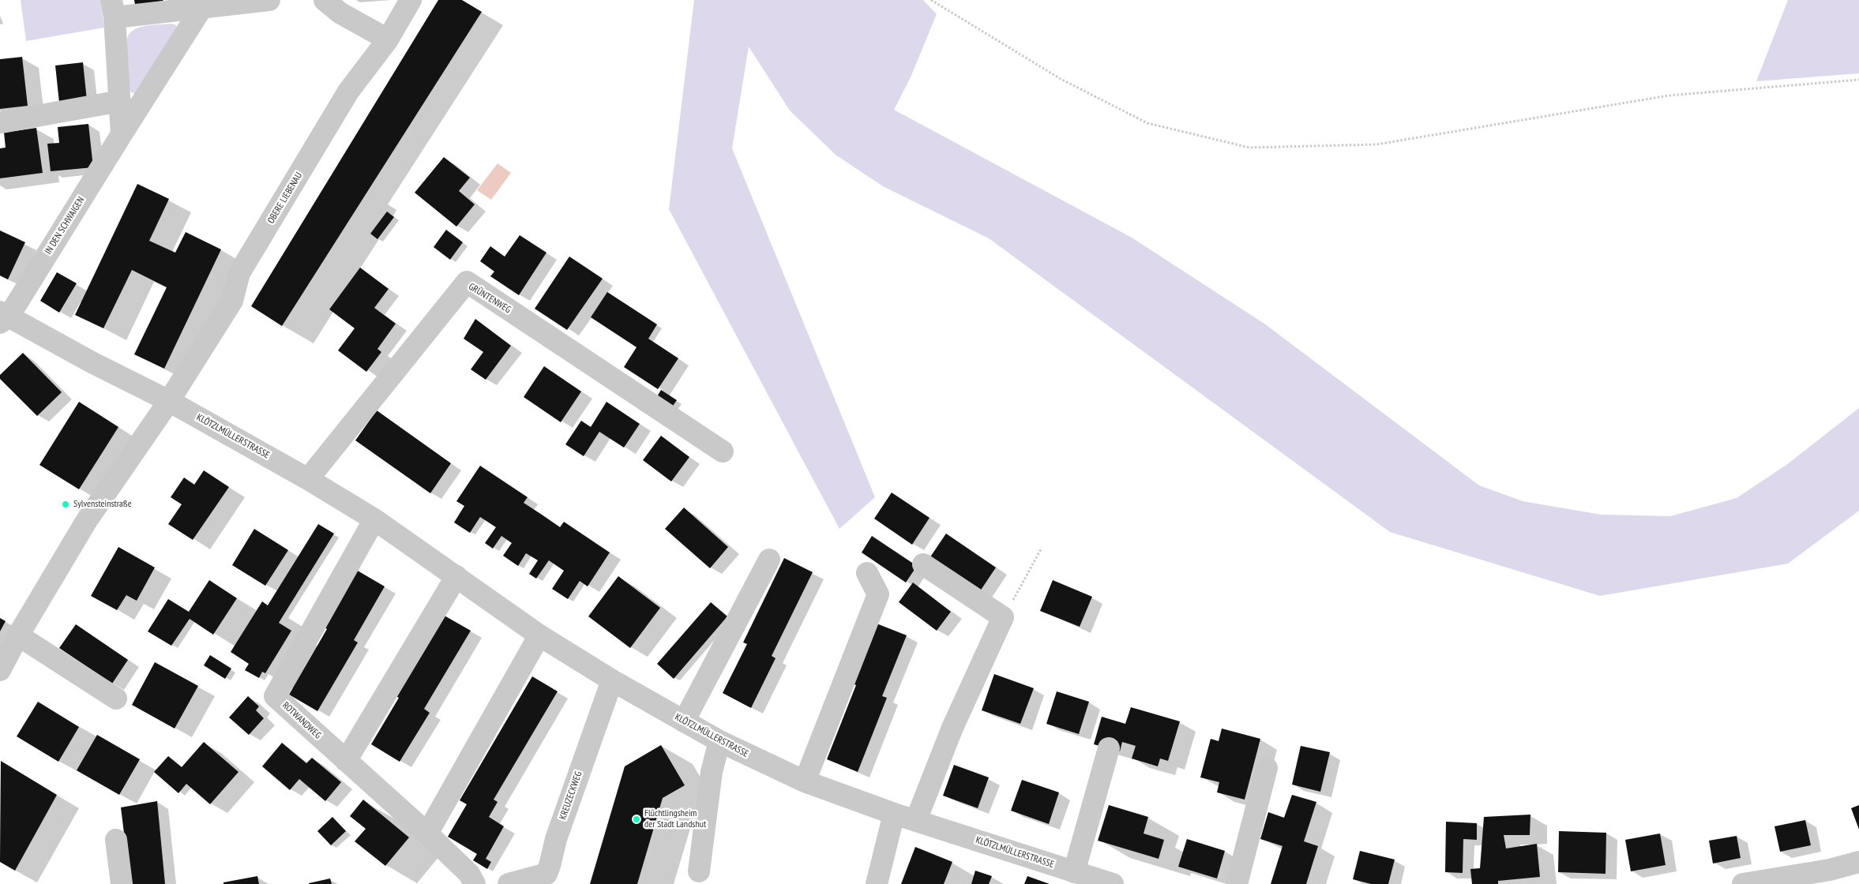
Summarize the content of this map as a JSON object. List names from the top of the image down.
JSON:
{
  "streets": {
    "street": [
      "OBERE LIEBENAU",
      "IN DEN SCHWAIGEN",
      "GRÜNTENWEG",
      "KLÖTZLMÜLLERSTRASSE",
      "ROTWANDWEG",
      "KREUZECKWEG"
    ]
  },
  "crossings": [
    ["OBERE LIEBENAU", "KLÖTZLMÜLLERSTRASSE"],
    ["IN DEN SCHWAIGEN", "KLÖTZLMÜLLERSTRASSE"],
    ["GRÜNTENWEG", "KLÖTZLMÜLLERSTRASSE"],
    ["KLÖTZLMÜLLERSTRASSE", "ROTWANDWEG"],
    ["KLÖTZLMÜLLERSTRASSE", "KREUZECKWEG"]
  ],
  "places": ["Sylvensteinstraße", "Flüchtlingsheim der Stadt Landshut"]
}
